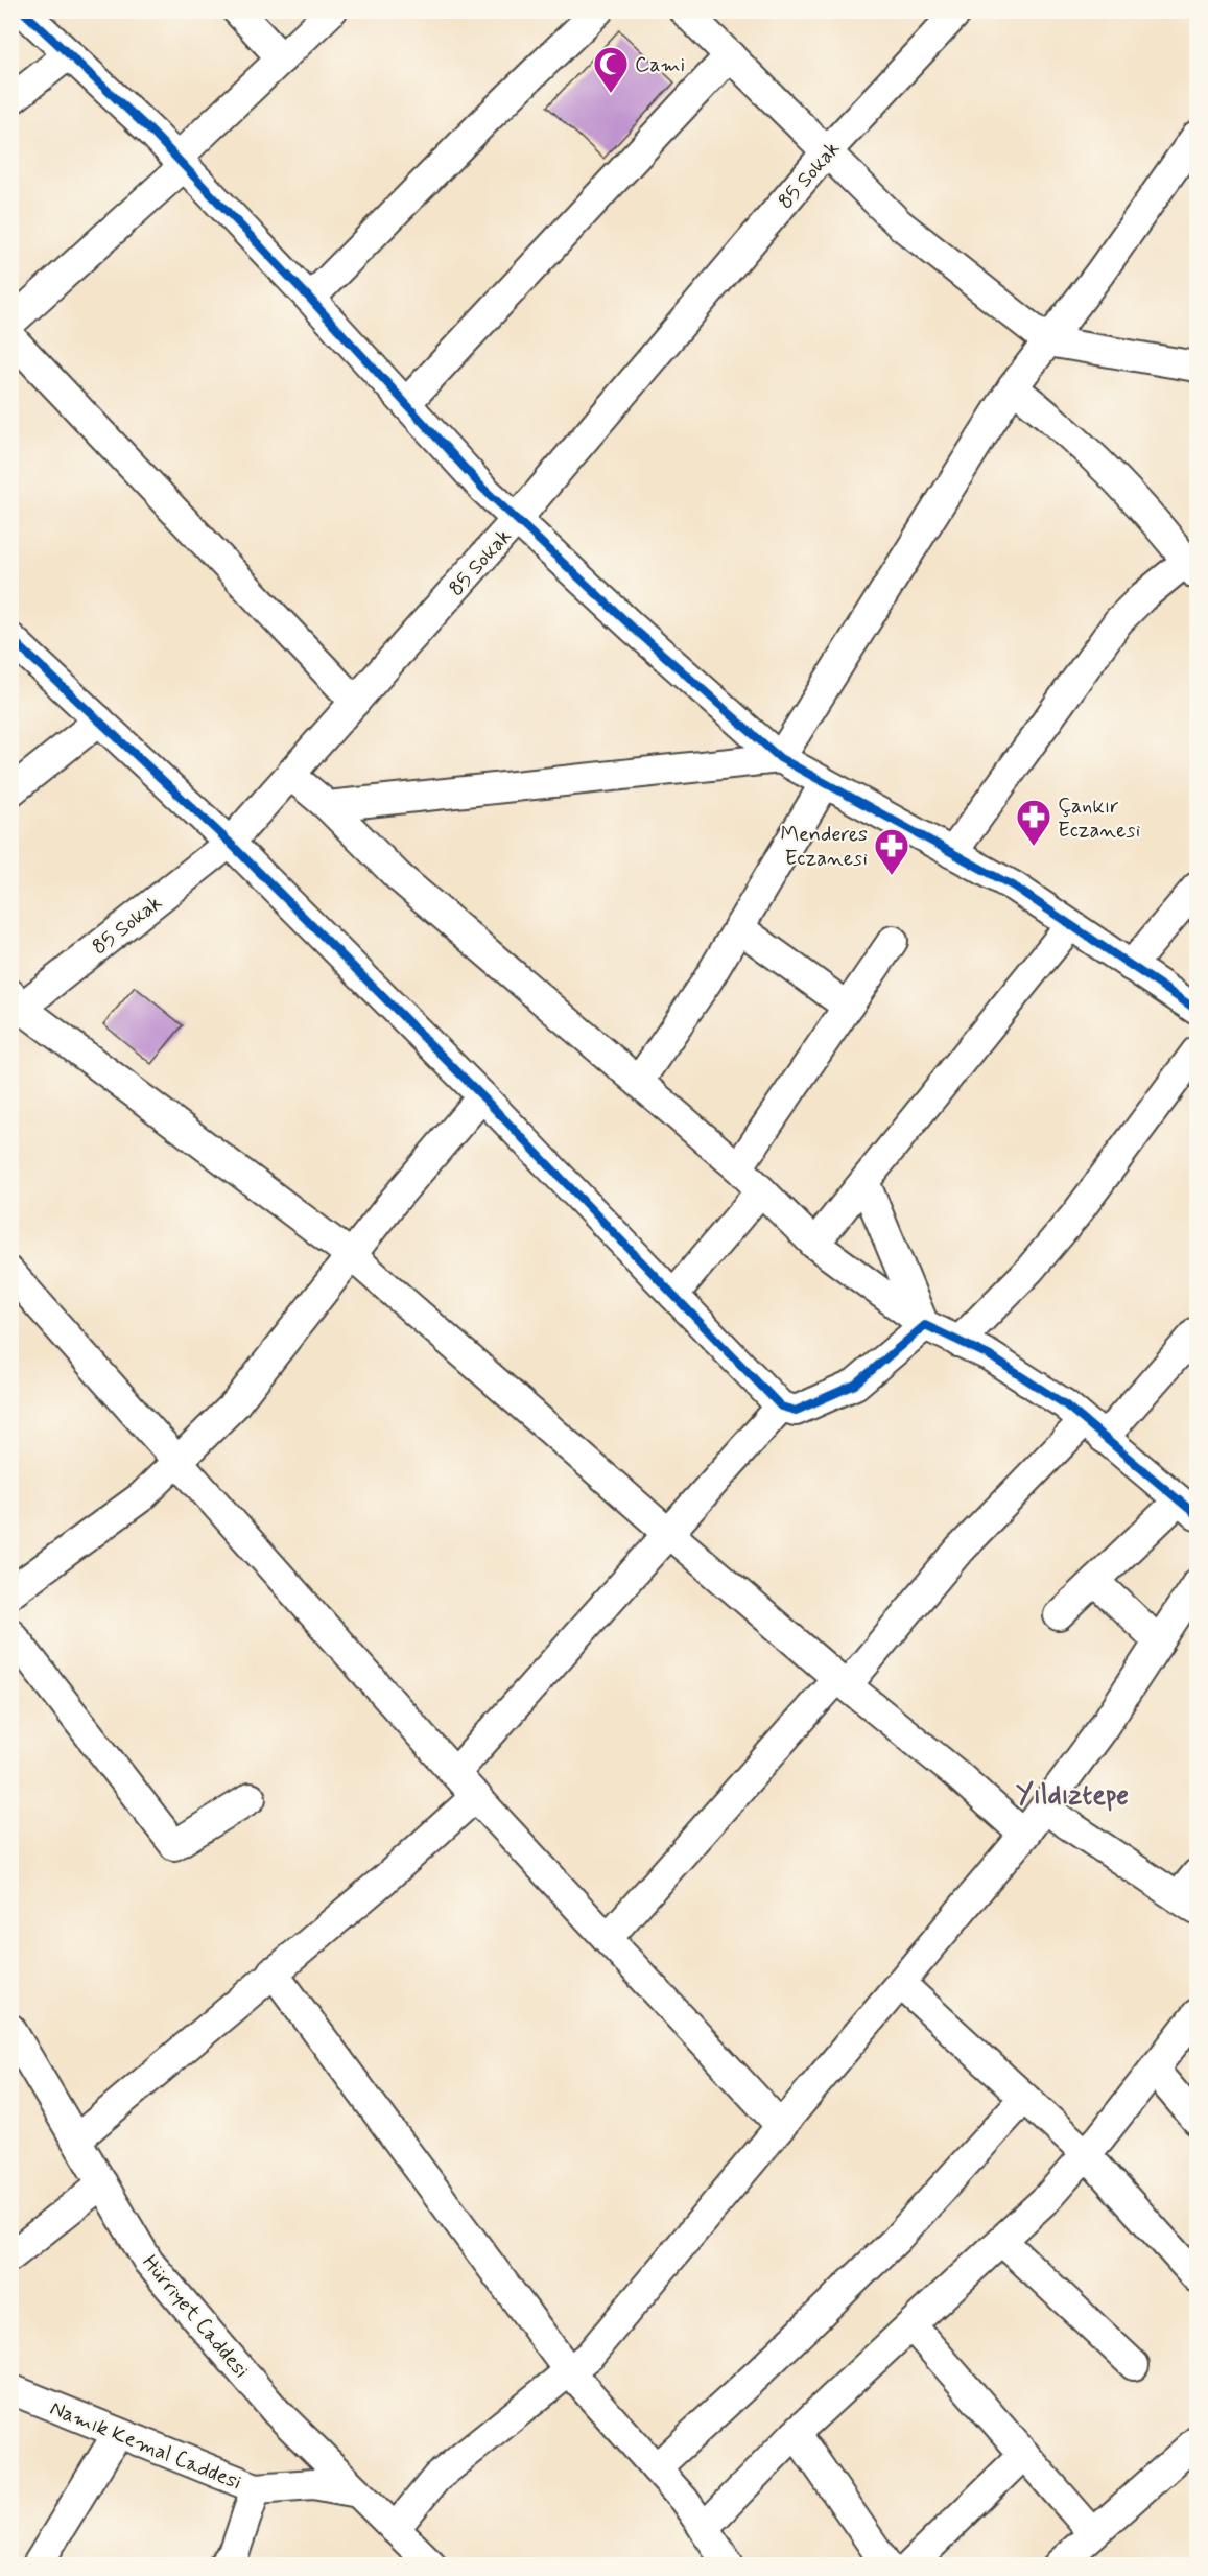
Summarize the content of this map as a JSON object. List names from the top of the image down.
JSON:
{
  "streets": {
    "street": ["85 Sokak", "Hürriyet Caddesi", "Namık Kemal Caddesi"]
  },
  "crossings": [
    ["Hürriyet Caddesi", "Namık Kemal Caddesi"]
  ],
  "districts": ["Yıldıztepe"],
  "places": {
    "mosque": ["Cami"],
    "pharmacy": ["Çankır Eczanesi", "Menderes Eczanesi"]
  }
}
